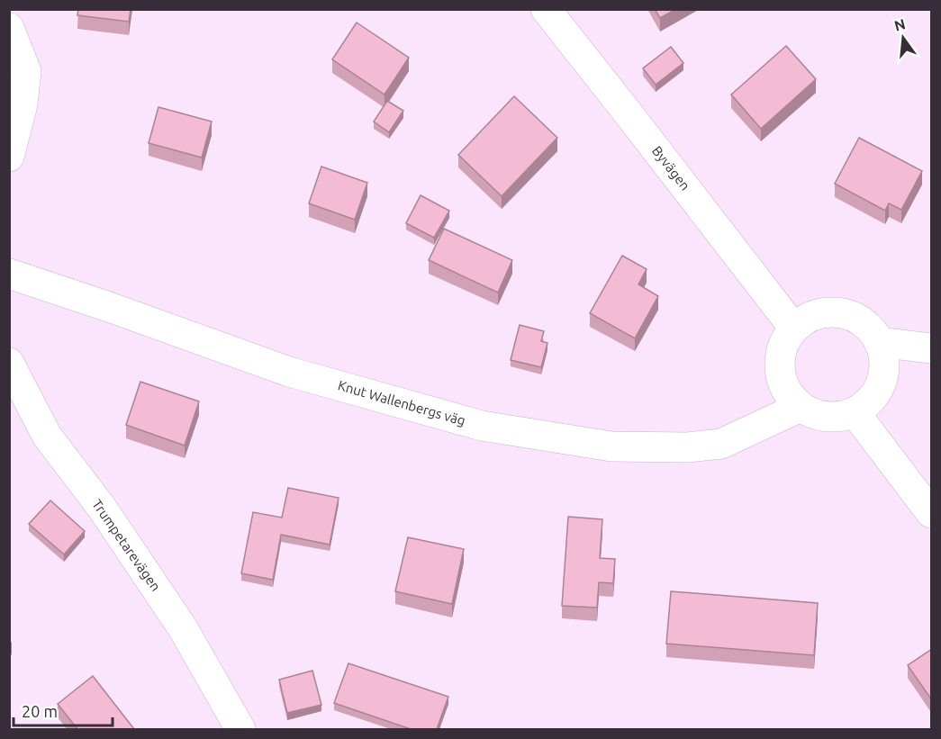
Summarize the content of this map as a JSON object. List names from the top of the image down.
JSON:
{
  "streets": {
    "street": ["Byvägen", "Knut Wallenbergs väg", "Trumpetarevägen"]
  },
  "crossings": [
    ["Byvägen", "Knut Wallenbergs väg"]
  ],
  "scale_bar": "20 m",
  "north": "top"
}
